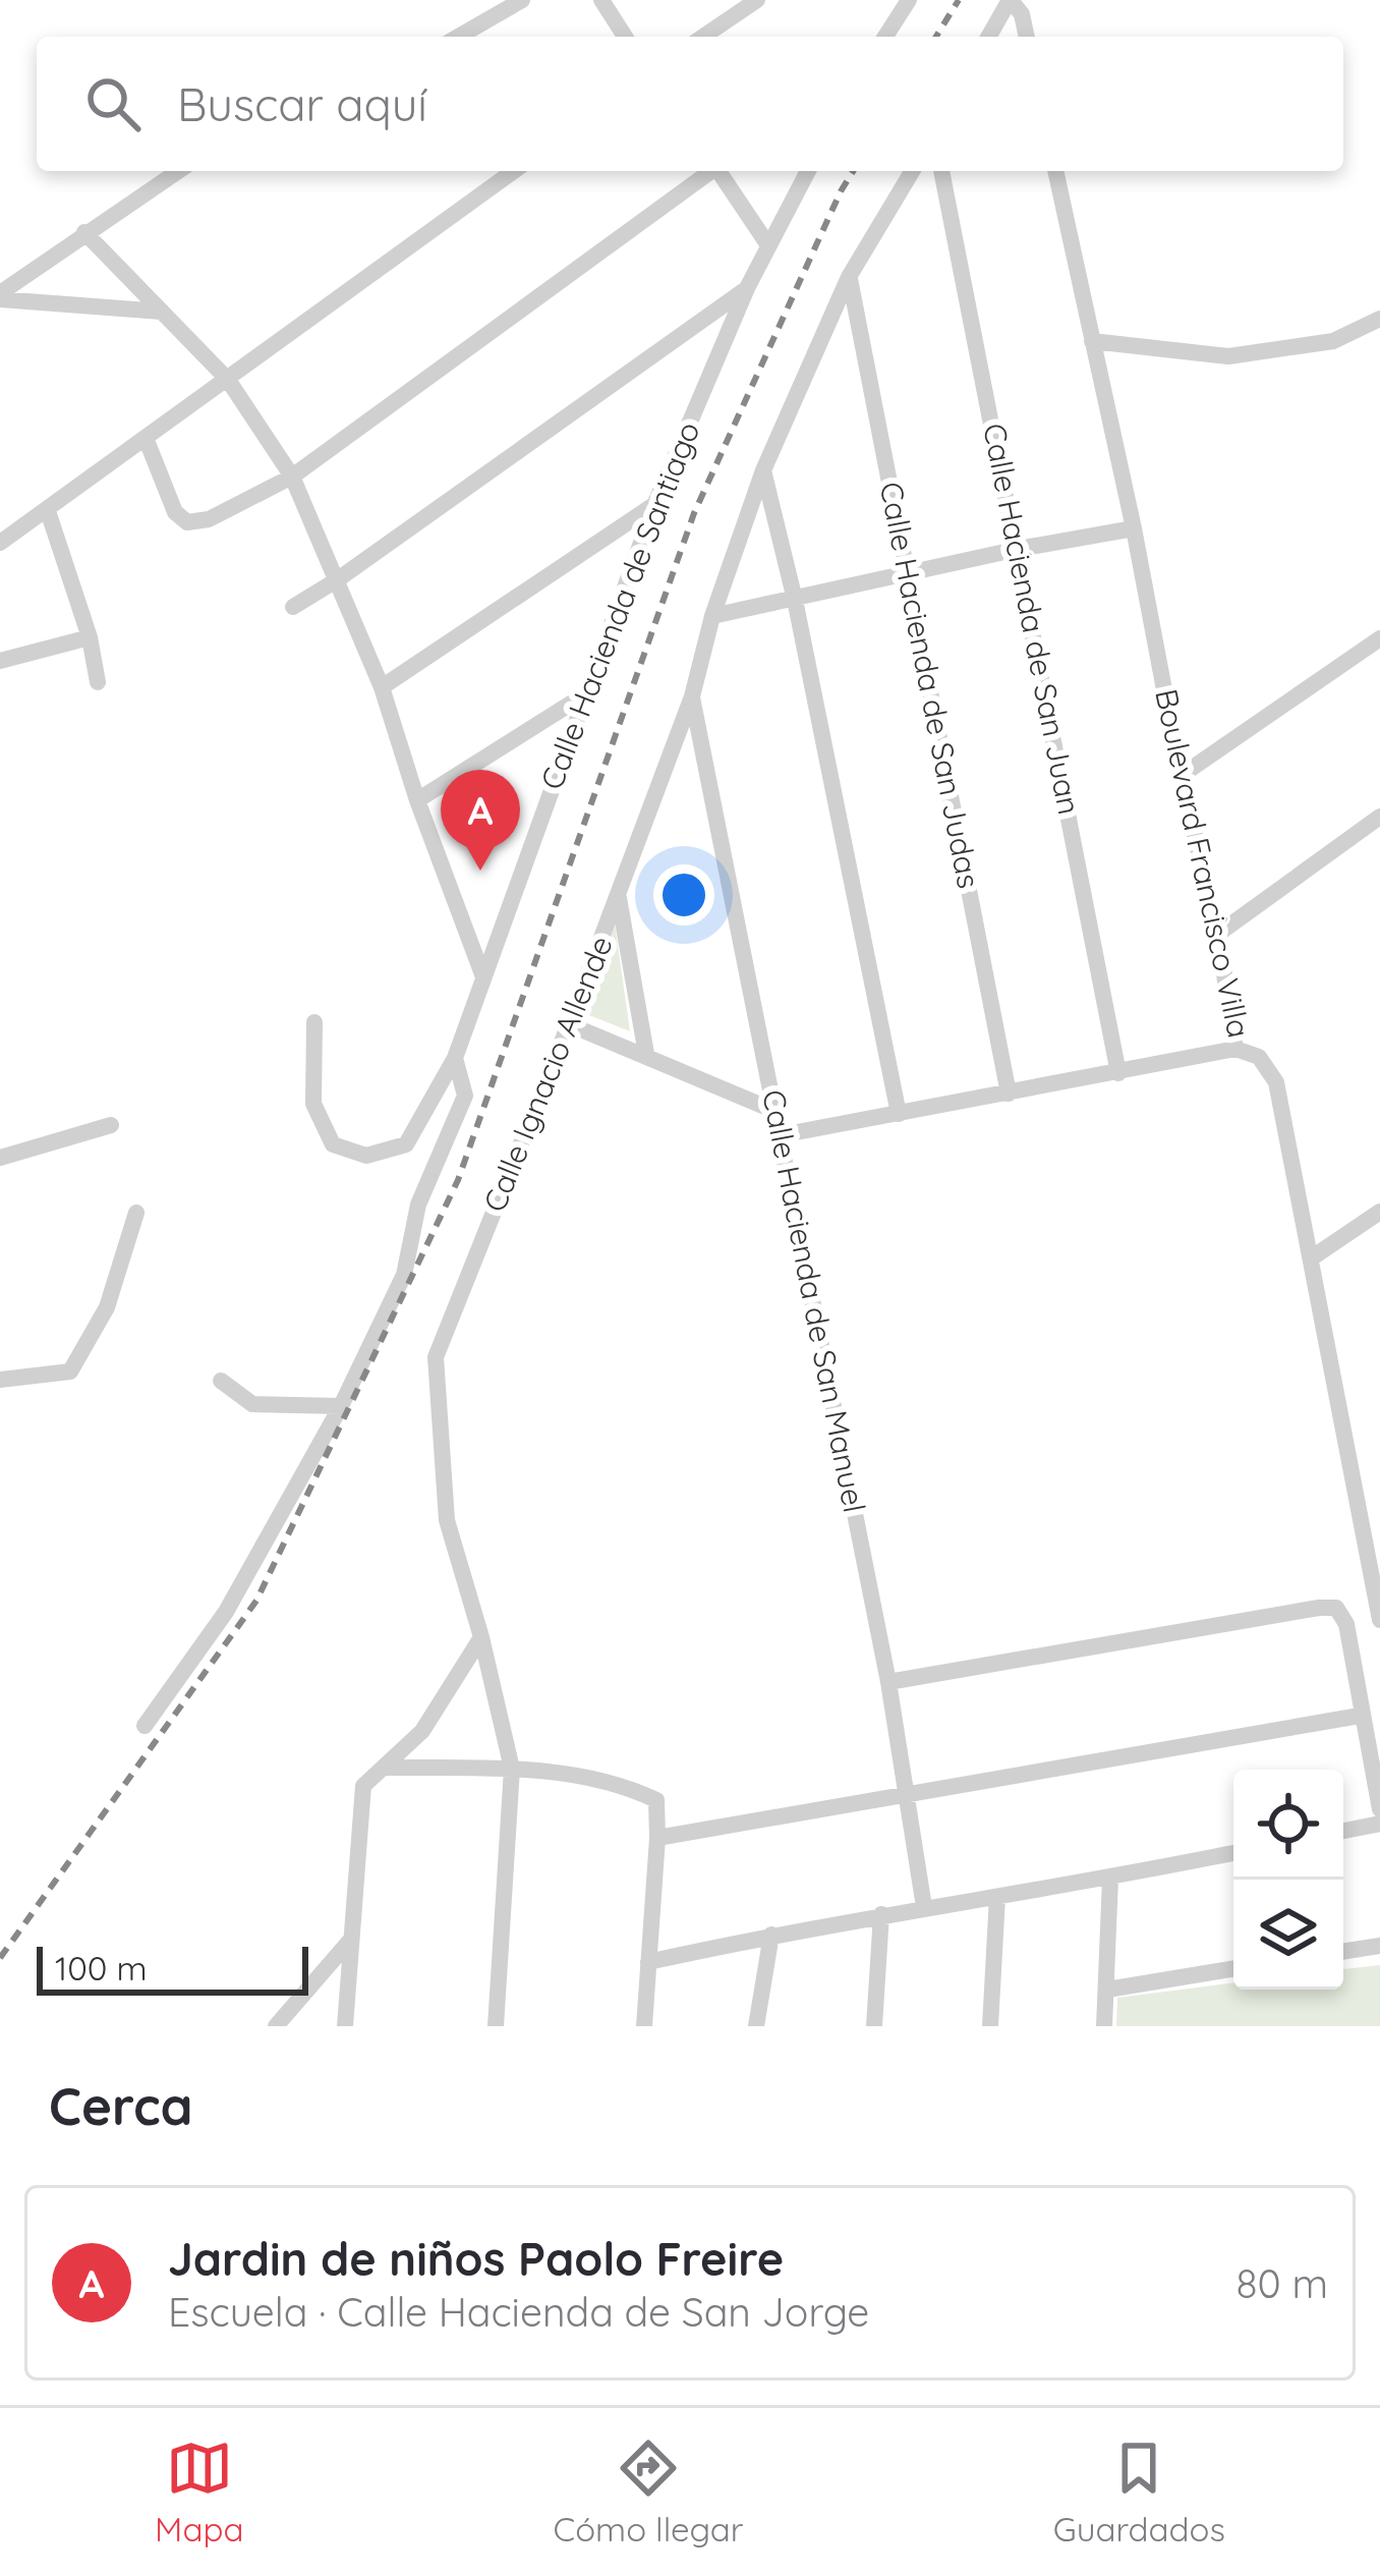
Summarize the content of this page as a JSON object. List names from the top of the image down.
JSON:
{
  "streets": {
    "street": [
      "Calle Hacienda de Santiago",
      "Calle Hacienda de San Juan",
      "Calle Hacienda de San Judas",
      "Boulevard Francisco Villa",
      "Calle Ignacio Allende",
      "Calle Hacienda de San Manuel"
    ]
  },
  "crossings": [
    ["Calle Hacienda de San Judas", "Calle Ignacio Allende"],
    ["Calle Ignacio Allende", "Calle Hacienda de San Manuel"]
  ],
  "scale_bar": "100 m",
  "page": {
    "search": "Buscar aquí",
    "pins": "A",
    "scale": "100 m",
    "heading": "Cerca",
    "list": [
      {
        "mark": "A",
        "name": "Jardin de niños Paolo Freire",
        "note": "Escuela · Calle Hacienda de San Jorge",
        "value": "80 m"
      }
    ],
    "nav": ["Mapa", "Cómo llegar", "Guardados"]
  }
}
